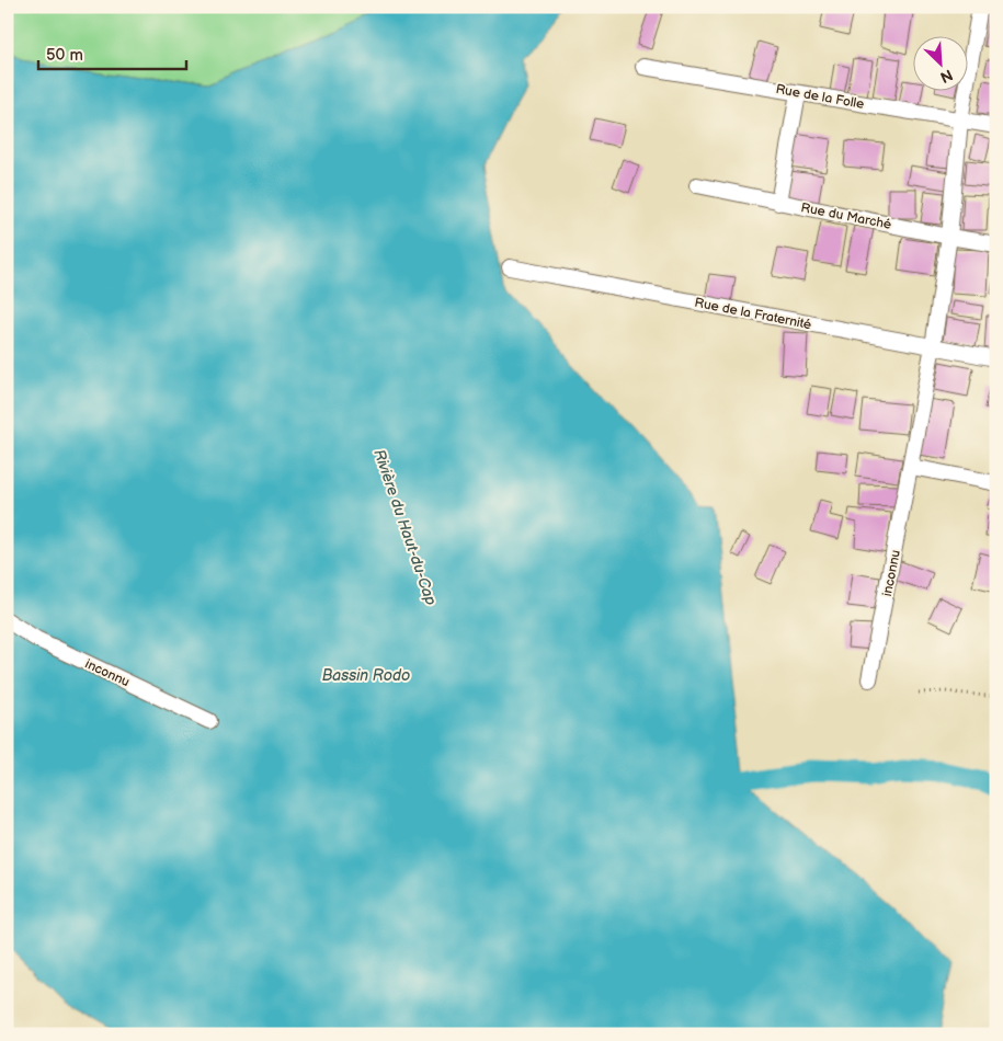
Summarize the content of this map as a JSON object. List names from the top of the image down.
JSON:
{
  "streets": {
    "street": [
      "Rue de la Folle",
      "Rue du Marché",
      "Rue de la Fraternité",
      "inconnu"
    ]
  },
  "crossings": [
    ["Rue de la Folle", "inconnu"],
    ["Rue du Marché", "inconnu"],
    ["Rue de la Fraternité", "inconnu"]
  ],
  "water": ["Rivière du Haut-du-Cap", "Bassin Rodo"],
  "scale_bar": "50 m",
  "north": "bottom right"
}
